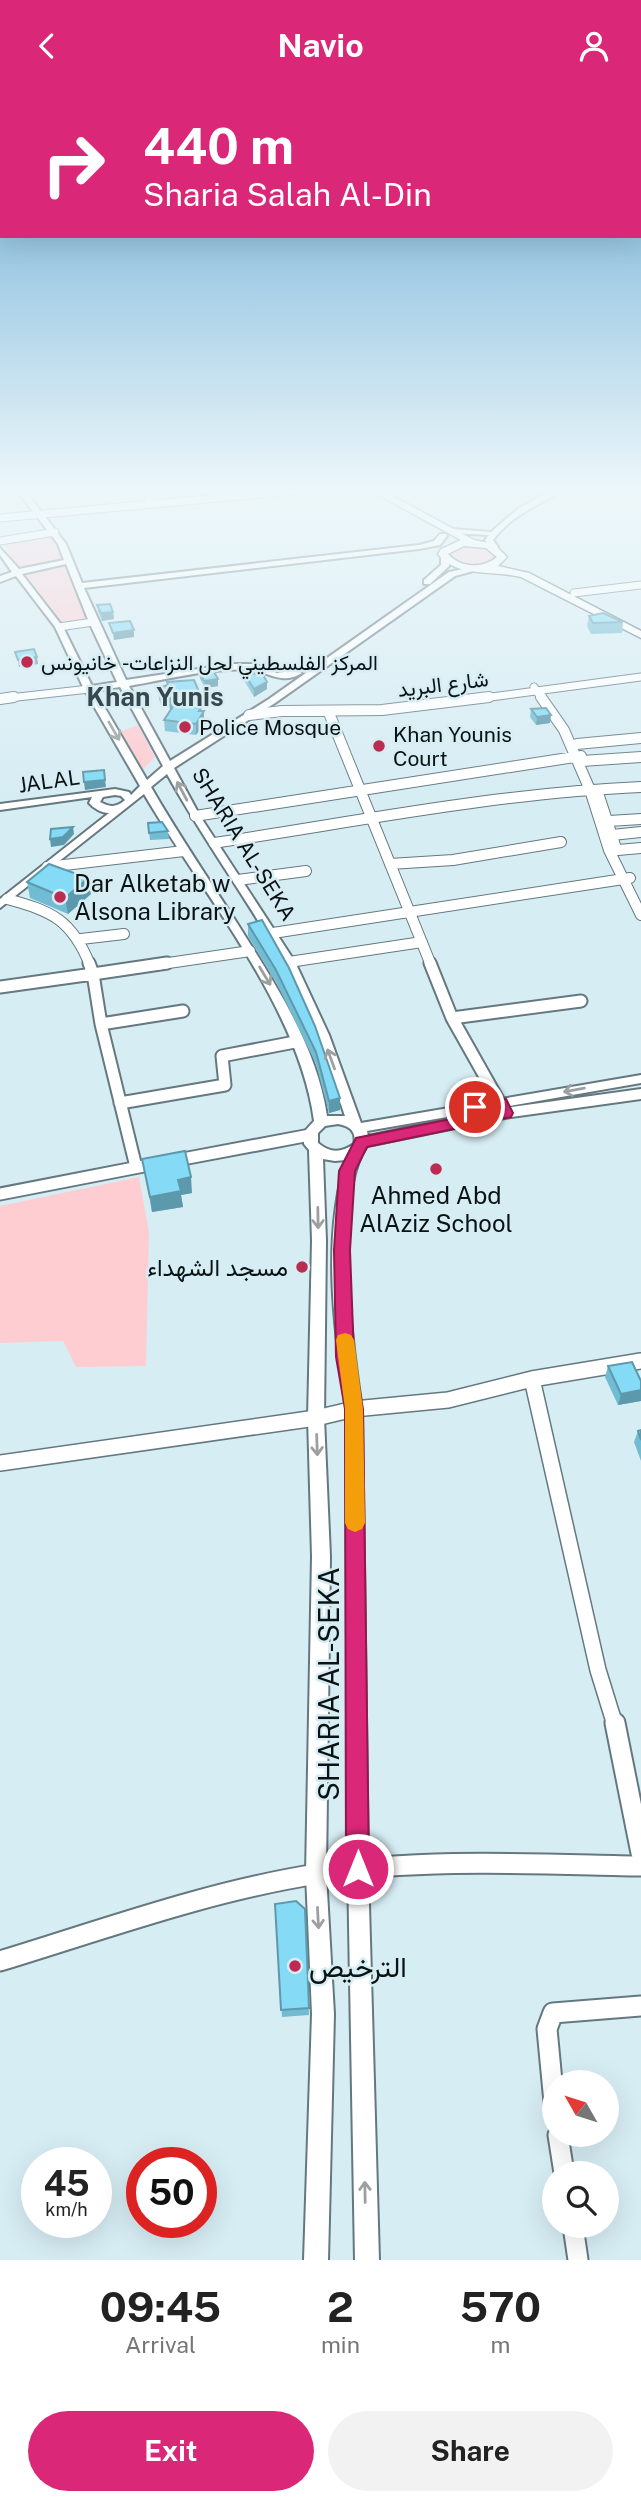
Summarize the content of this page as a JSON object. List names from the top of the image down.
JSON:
{
  "streets": {
    "main road": ["JALAL", "SHARIA AL-SEKA"],
    "street": ["شارع البريد"]
  },
  "districts": ["Khan Yunis"],
  "places": [
    "المركز الفلسطيني لحل النزاعات - خانيونس",
    "Police Mosque",
    "Khan Younis Court",
    "Dar Alketab w Alsona Library",
    "Ahmed Abd AlAziz School",
    "مسجد الشهداء",
    "الترخيص"
  ],
  "north": "top left",
  "page": {
    "header": "Navio",
    "turn": ["440 m", "Sharia Salah Al-Din"],
    "speed": "45 km/h",
    "limit": "50",
    "eta": [
      "09:45",
      "Arrival",
      "2",
      "min",
      "570",
      "m"
    ],
    "buttons": ["Exit", "Share"]
  }
}
